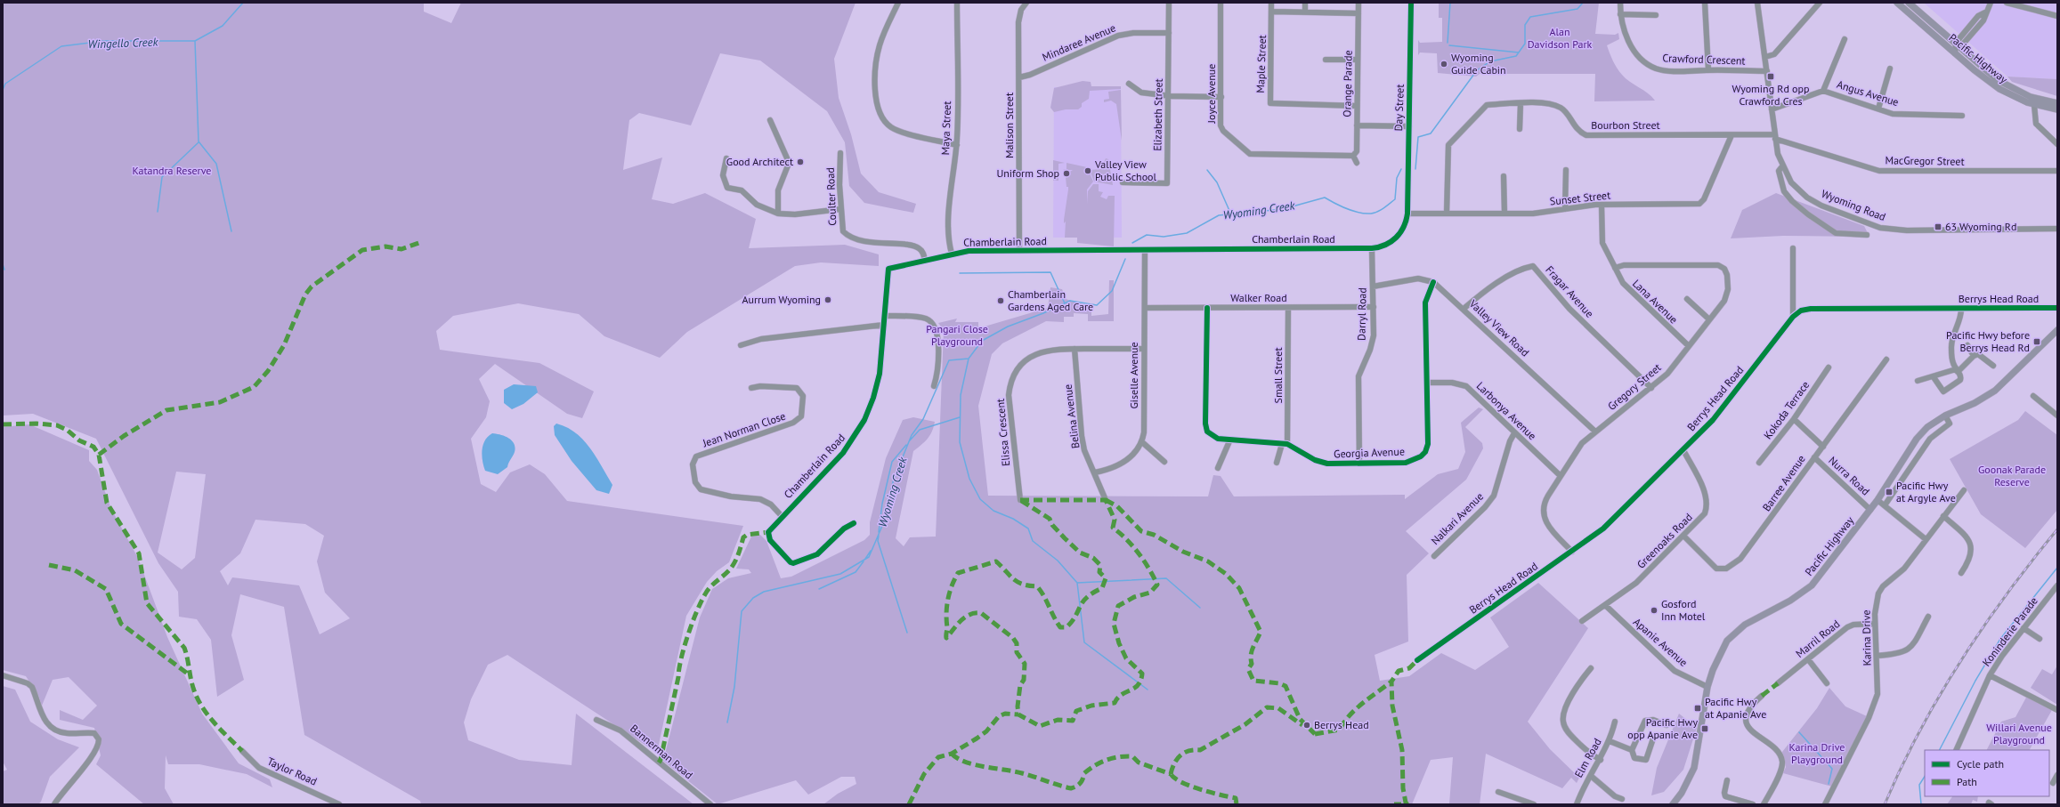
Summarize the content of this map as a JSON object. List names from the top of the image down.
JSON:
{
  "streets": {
    "main road": ["Pacific Highway"],
    "street": [
      "Mindaree Avenue",
      "Crawford Crescent",
      "Maple Street",
      "Orange Parade",
      "Joyce Avenue",
      "Angus Avenue",
      "Day Street",
      "Elizabeth Street",
      "Malison Street",
      "Bourbon Street",
      "Maya Street",
      "MacGregor Street",
      "Coulter Road",
      "Sunset Street",
      "Wyoming Road",
      "Chamberlain Road",
      "Fragar Avenue",
      "Walker Road",
      "Berrys Head Road",
      "Lana Avenue",
      "Darryl Road",
      "Valley View Road",
      "Giselle Avenue",
      "Small Street",
      "Gregory Street",
      "Kokoda Terrace",
      "Larbonya Avenue",
      "Belina Avenue",
      "Jean Norman Close",
      "Elissa Crescent",
      "Georgia Avenue",
      "Nurra Road",
      "Barree Avenue",
      "Nalkari Avenue",
      "Greenoaks Road",
      "Koninderie Parade",
      "Karina Drive",
      "Marril Road",
      "Apanie Avenue",
      "Bannerman Road",
      "Elm Road",
      "Taylor Road"
    ]
  },
  "crossings": [
    ["Mindaree Avenue", "Elizabeth Street"],
    ["Mindaree Avenue", "Malison Street"],
    ["Pacific Highway", "Nurra Road"],
    ["Pacific Highway", "Apanie Avenue"],
    ["Crawford Crescent", "Wyoming Road"],
    ["Maple Street", "Orange Parade"],
    ["Orange Parade", "Joyce Avenue"],
    ["Angus Avenue", "Wyoming Road"],
    ["Day Street", "Sunset Street"],
    ["Day Street", "Chamberlain Road"],
    ["Malison Street", "Chamberlain Road"],
    ["Bourbon Street", "MacGregor Street"],
    ["Bourbon Street", "Sunset Street"],
    ["Bourbon Street", "Wyoming Road"],
    ["Maya Street", "Chamberlain Road"],
    ["MacGregor Street", "Wyoming Road"],
    ["Coulter Road", "Chamberlain Road"],
    ["Sunset Street", "Chamberlain Road"],
    ["Sunset Street", "Lana Avenue"],
    ["Chamberlain Road", "Darryl Road"],
    ["Chamberlain Road", "Giselle Avenue"],
    ["Chamberlain Road", "Jean Norman Close"],
    ["Fragar Avenue", "Valley View Road"],
    ["Fragar Avenue", "Gregory Street"],
    ["Walker Road", "Darryl Road"],
    ["Walker Road", "Giselle Avenue"],
    ["Walker Road", "Small Street"],
    ["Walker Road", "Georgia Avenue"],
    ["Berrys Head Road", "Gregory Street"],
    ["Berrys Head Road", "Greenoaks Road"],
    ["Lana Avenue", "Gregory Street"],
    ["Darryl Road", "Georgia Avenue"],
    ["Valley View Road", "Gregory Street"],
    ["Valley View Road", "Georgia Avenue"],
    ["Giselle Avenue", "Elissa Crescent"],
    ["Small Street", "Georgia Avenue"],
    ["Gregory Street", "Larbonya Avenue"],
    ["Larbonya Avenue", "Georgia Avenue"],
    ["Larbonya Avenue", "Nalkari Avenue"],
    ["Belina Avenue", "Elissa Crescent"],
    ["Nurra Road", "Barree Avenue"],
    ["Barree Avenue", "Greenoaks Road"],
    ["Greenoaks Road", "Apanie Avenue"],
    ["Karina Drive", "Marril Road"]
  ],
  "water": ["Wingello Creek", "Wyoming Creek"],
  "parks": [
    "Alan Davidson Park",
    "Katandra Reserve",
    "Pangari Close Playground",
    "Goonak Parade Reserve",
    "Willari Avenue Playground",
    "Karina Drive Playground"
  ],
  "places": {
    "other": [
      "Wyoming Guide Cabin",
      "Good Architect",
      "Valley View Public School",
      "Uniform Shop",
      "Aurrum Wyoming",
      "Chamberlain Gardens Aged Care",
      "Gosford Inn Motel",
      "Berrys Head"
    ],
    "transit": [
      "Wyoming Rd opp Crawford Cres",
      "63 Wyoming Rd",
      "Pacific Hwy before Berrys Head Rd",
      "Pacific Hwy at Argyle Ave",
      "Pacific Hwy at Apanie Ave",
      "Pacific Hwy opp Apanie Ave"
    ]
  },
  "legend": ["Cycle path", "Path"]
}
